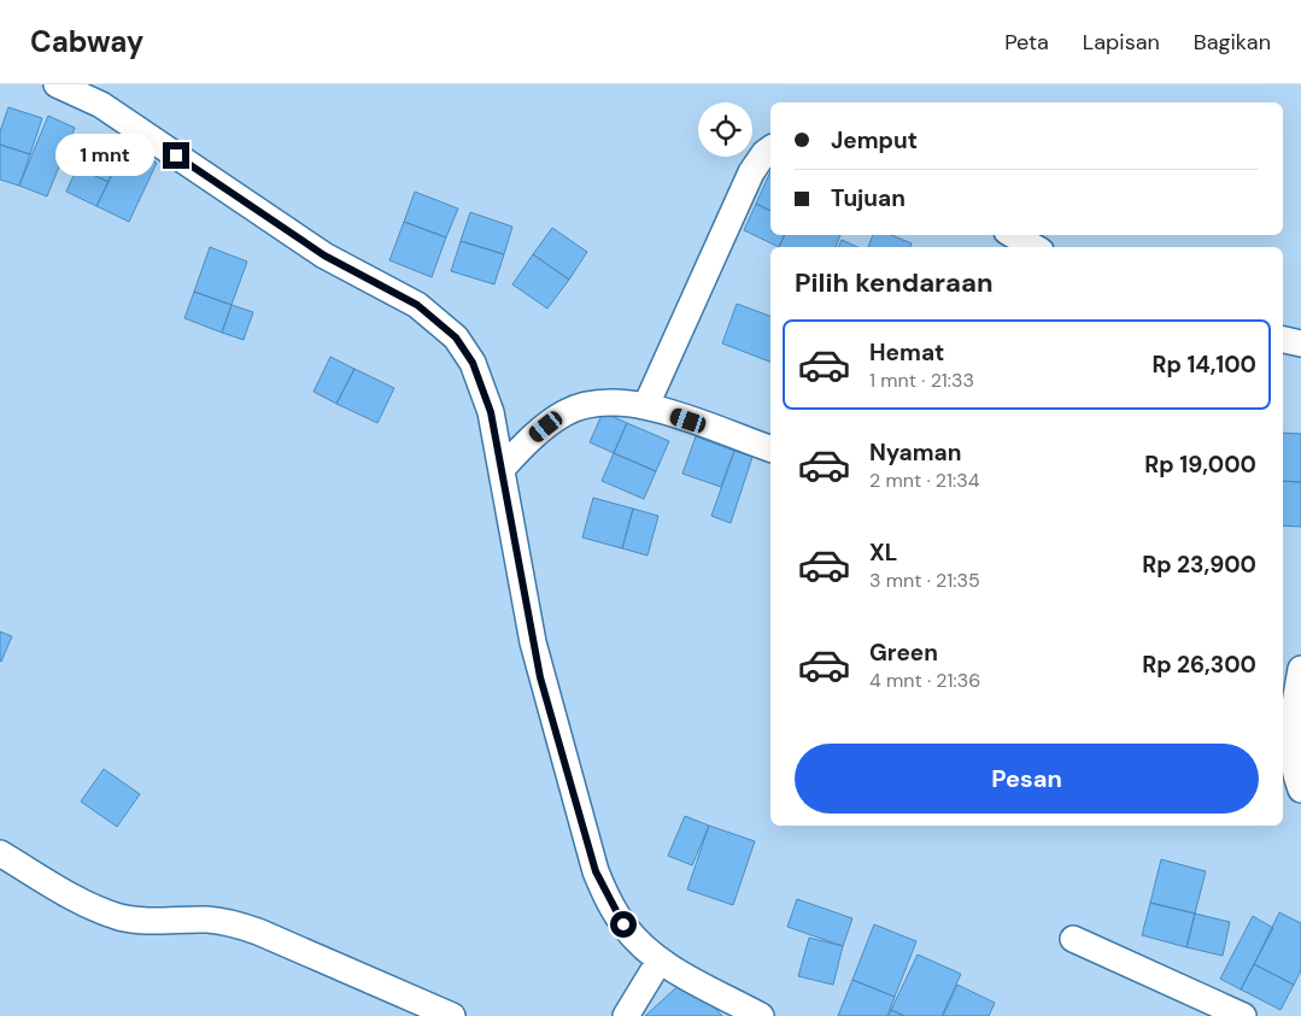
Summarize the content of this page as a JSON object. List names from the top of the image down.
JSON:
{
  "page": {
    "header": "Cabway",
    "nav": ["Peta", "Lapisan", "Bagikan"],
    "banner": ["Jemput", "Tujuan"],
    "bubble": "1 mnt",
    "heading": "Pilih kendaraan",
    "list": [
      {
        "name": "Hemat",
        "note": "1 mnt · 21:33",
        "value": "Rp 14,100"
      },
      {
        "name": "Nyaman",
        "note": "2 mnt · 21:34",
        "value": "Rp 19,000"
      },
      {
        "name": "XL",
        "note": "3 mnt · 21:35",
        "value": "Rp 23,900"
      },
      {
        "name": "Green",
        "note": "4 mnt · 21:36",
        "value": "Rp 26,300"
      }
    ],
    "buttons": "Pesan"
  }
}
